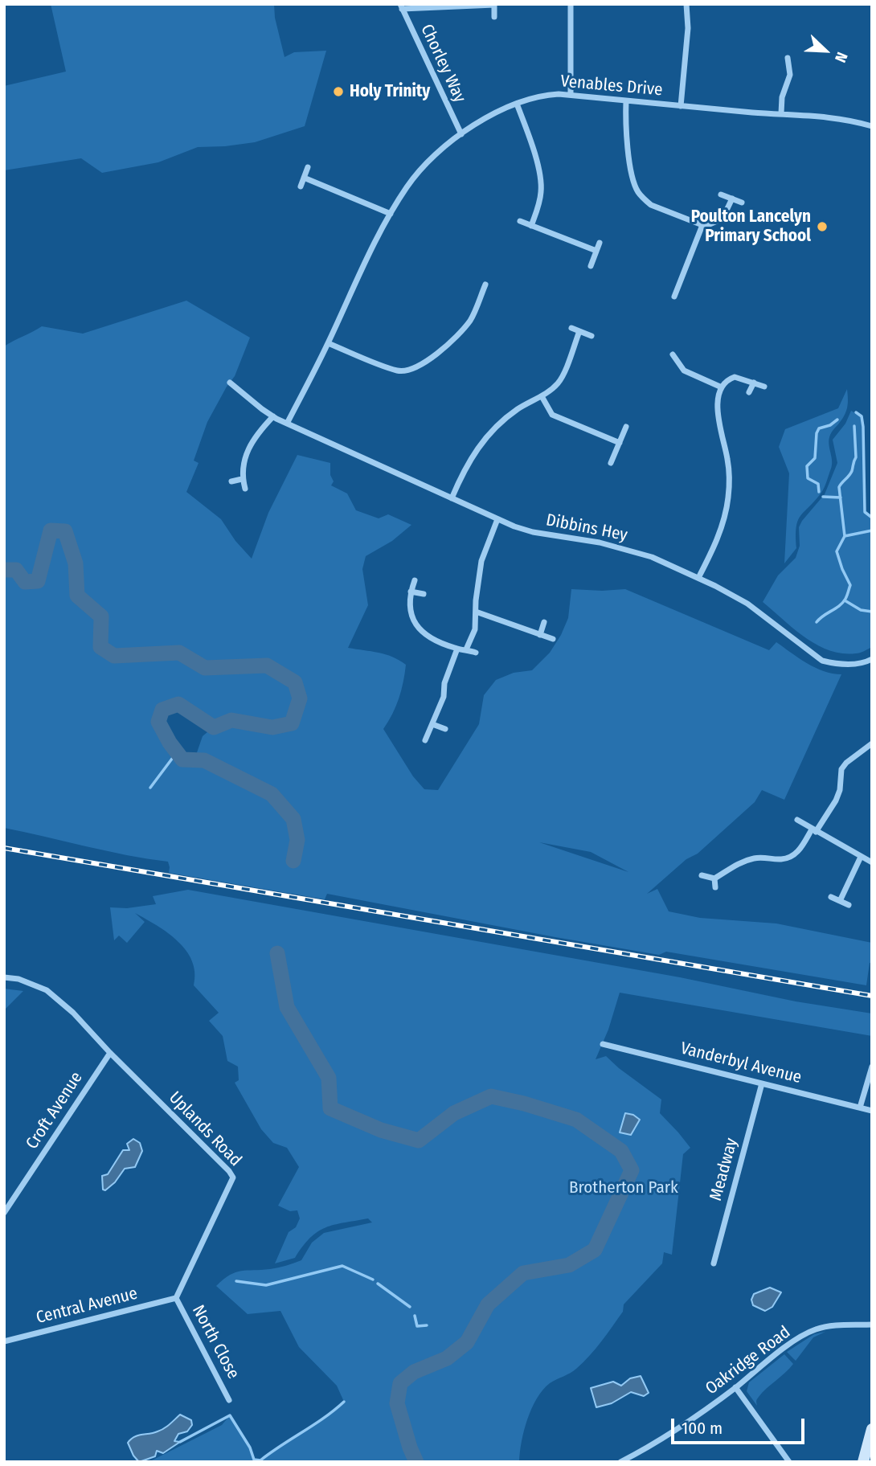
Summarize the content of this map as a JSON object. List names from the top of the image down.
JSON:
{
  "streets": {
    "street": [
      "Chorley Way",
      "Venables Drive",
      "Dibbins Hey",
      "Vanderbyl Avenue",
      "Croft Avenue",
      "Uplands Road",
      "Meadway",
      "Central Avenue",
      "North Close",
      "Oakridge Road"
    ]
  },
  "crossings": [
    ["Chorley Way", "Venables Drive"],
    ["Venables Drive", "Dibbins Hey"],
    ["Vanderbyl Avenue", "Meadway"],
    ["Croft Avenue", "Uplands Road"],
    ["Uplands Road", "Central Avenue"],
    ["Uplands Road", "North Close"],
    ["Central Avenue", "North Close"]
  ],
  "parks": ["Brotherton Park"],
  "places": ["Holy Trinity", "Poulton Lancelyn Primary School"],
  "scale_bar": "100 m",
  "north": "bottom right"
}
